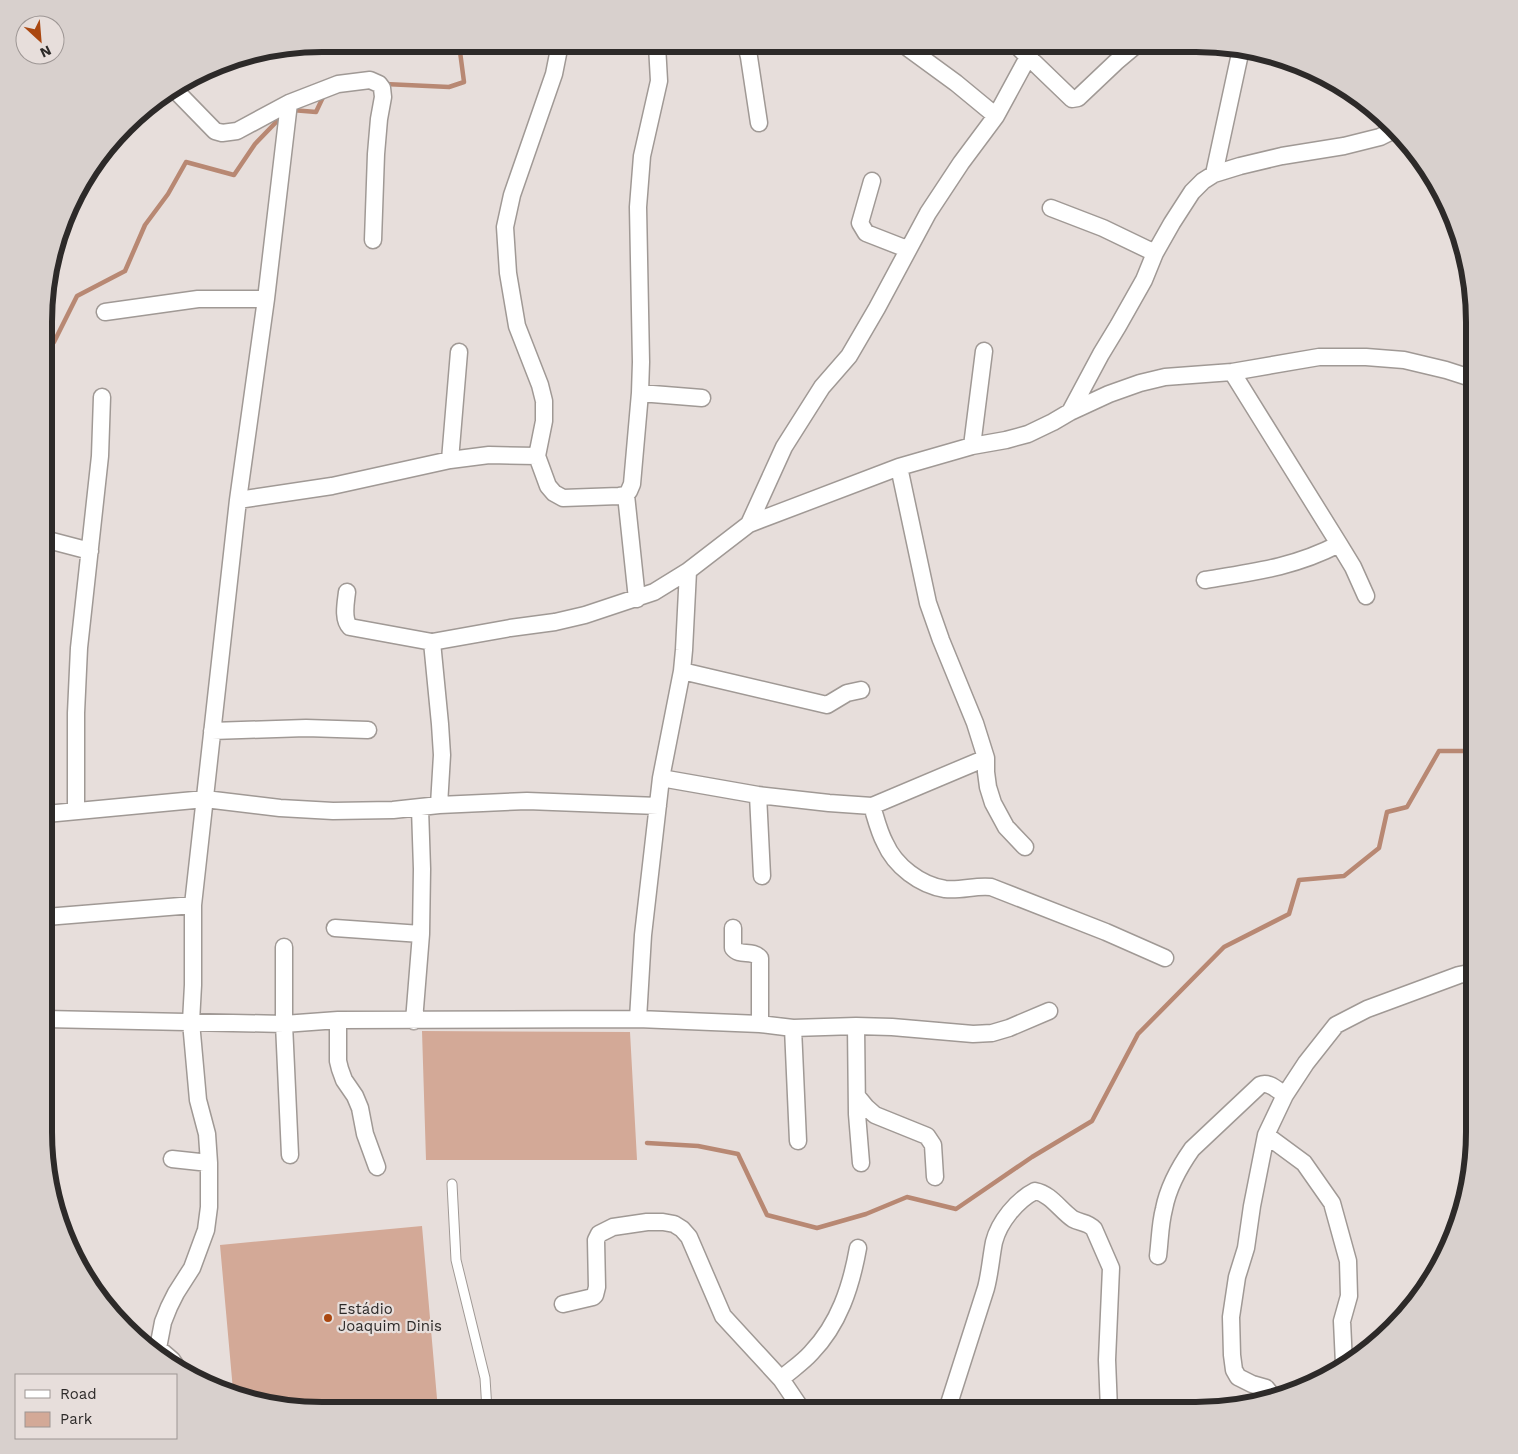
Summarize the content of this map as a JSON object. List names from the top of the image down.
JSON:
{
  "places": ["Estádio Joaquim Dinis"],
  "legend": ["Road", "Park"],
  "north": "bottom right"
}
